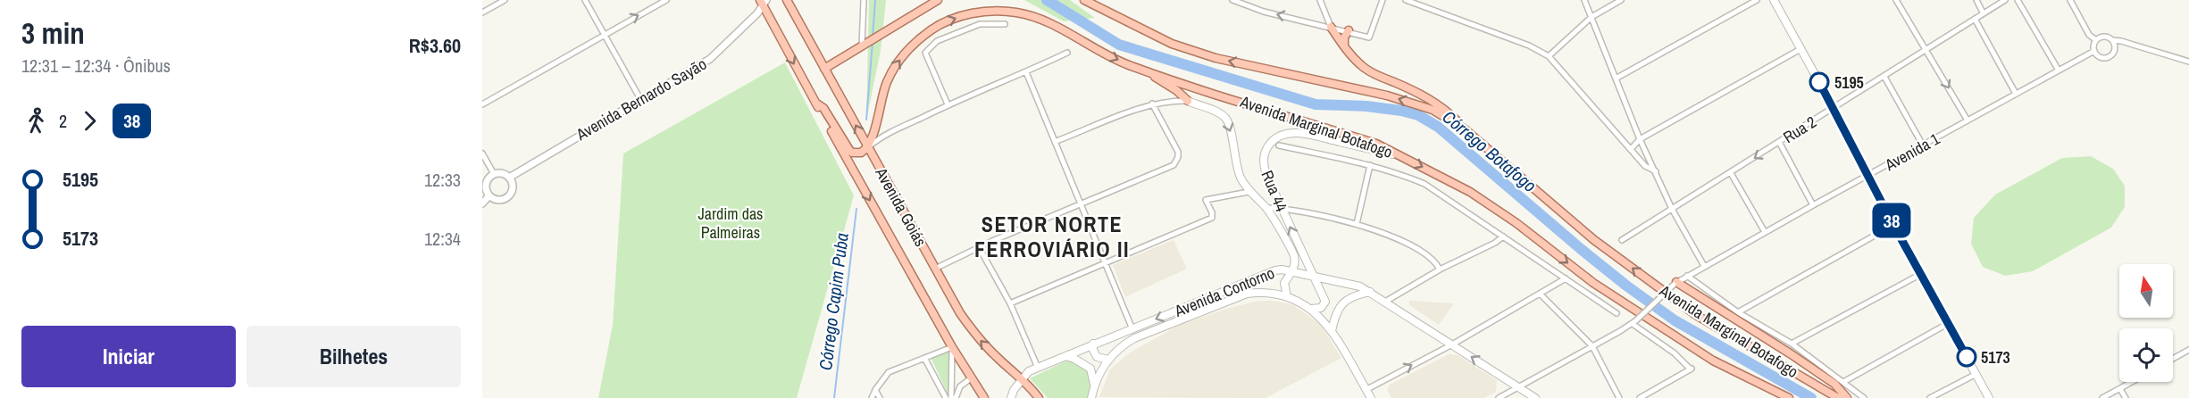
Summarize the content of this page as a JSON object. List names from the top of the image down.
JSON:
{
  "streets": {
    "main road": [
      "Avenida Marginal Botafogo",
      "Rua 44",
      "Avenida Goiás",
      "Avenida Contorno"
    ],
    "street": ["Avenida Bernardo Sayão", "Rua 2", "Avenida 1"]
  },
  "crossings": [
    ["Avenida Bernardo Sayão", "Avenida Goiás"],
    ["Avenida Marginal Botafogo", "Rua 44"],
    ["Avenida Marginal Botafogo", "Avenida Goiás"],
    ["Avenida 1", "Avenida Contorno"],
    ["Rua 44", "Avenida Contorno"],
    ["Avenida Goiás", "Avenida Contorno"]
  ],
  "districts": ["SETOR NORTE FERROVIÁRIO II"],
  "water": ["Córrego Botafogo", "Córrego Capim Puba"],
  "parks": ["Jardim das Palmeiras"],
  "places": ["5195", "5173"],
  "lines": ["bus line 38"],
  "north": "top",
  "page": {
    "heading": ["3 min", "12:31 – 12:34 · Ônibus", "R$3.60"],
    "on_map": "38",
    "legs": ["2", "38"],
    "list": [
      {
        "name": "5195",
        "value": "12:33"
      },
      {
        "name": "5173",
        "value": "12:34"
      }
    ],
    "buttons": ["Iniciar", "Bilhetes"]
  }
}
